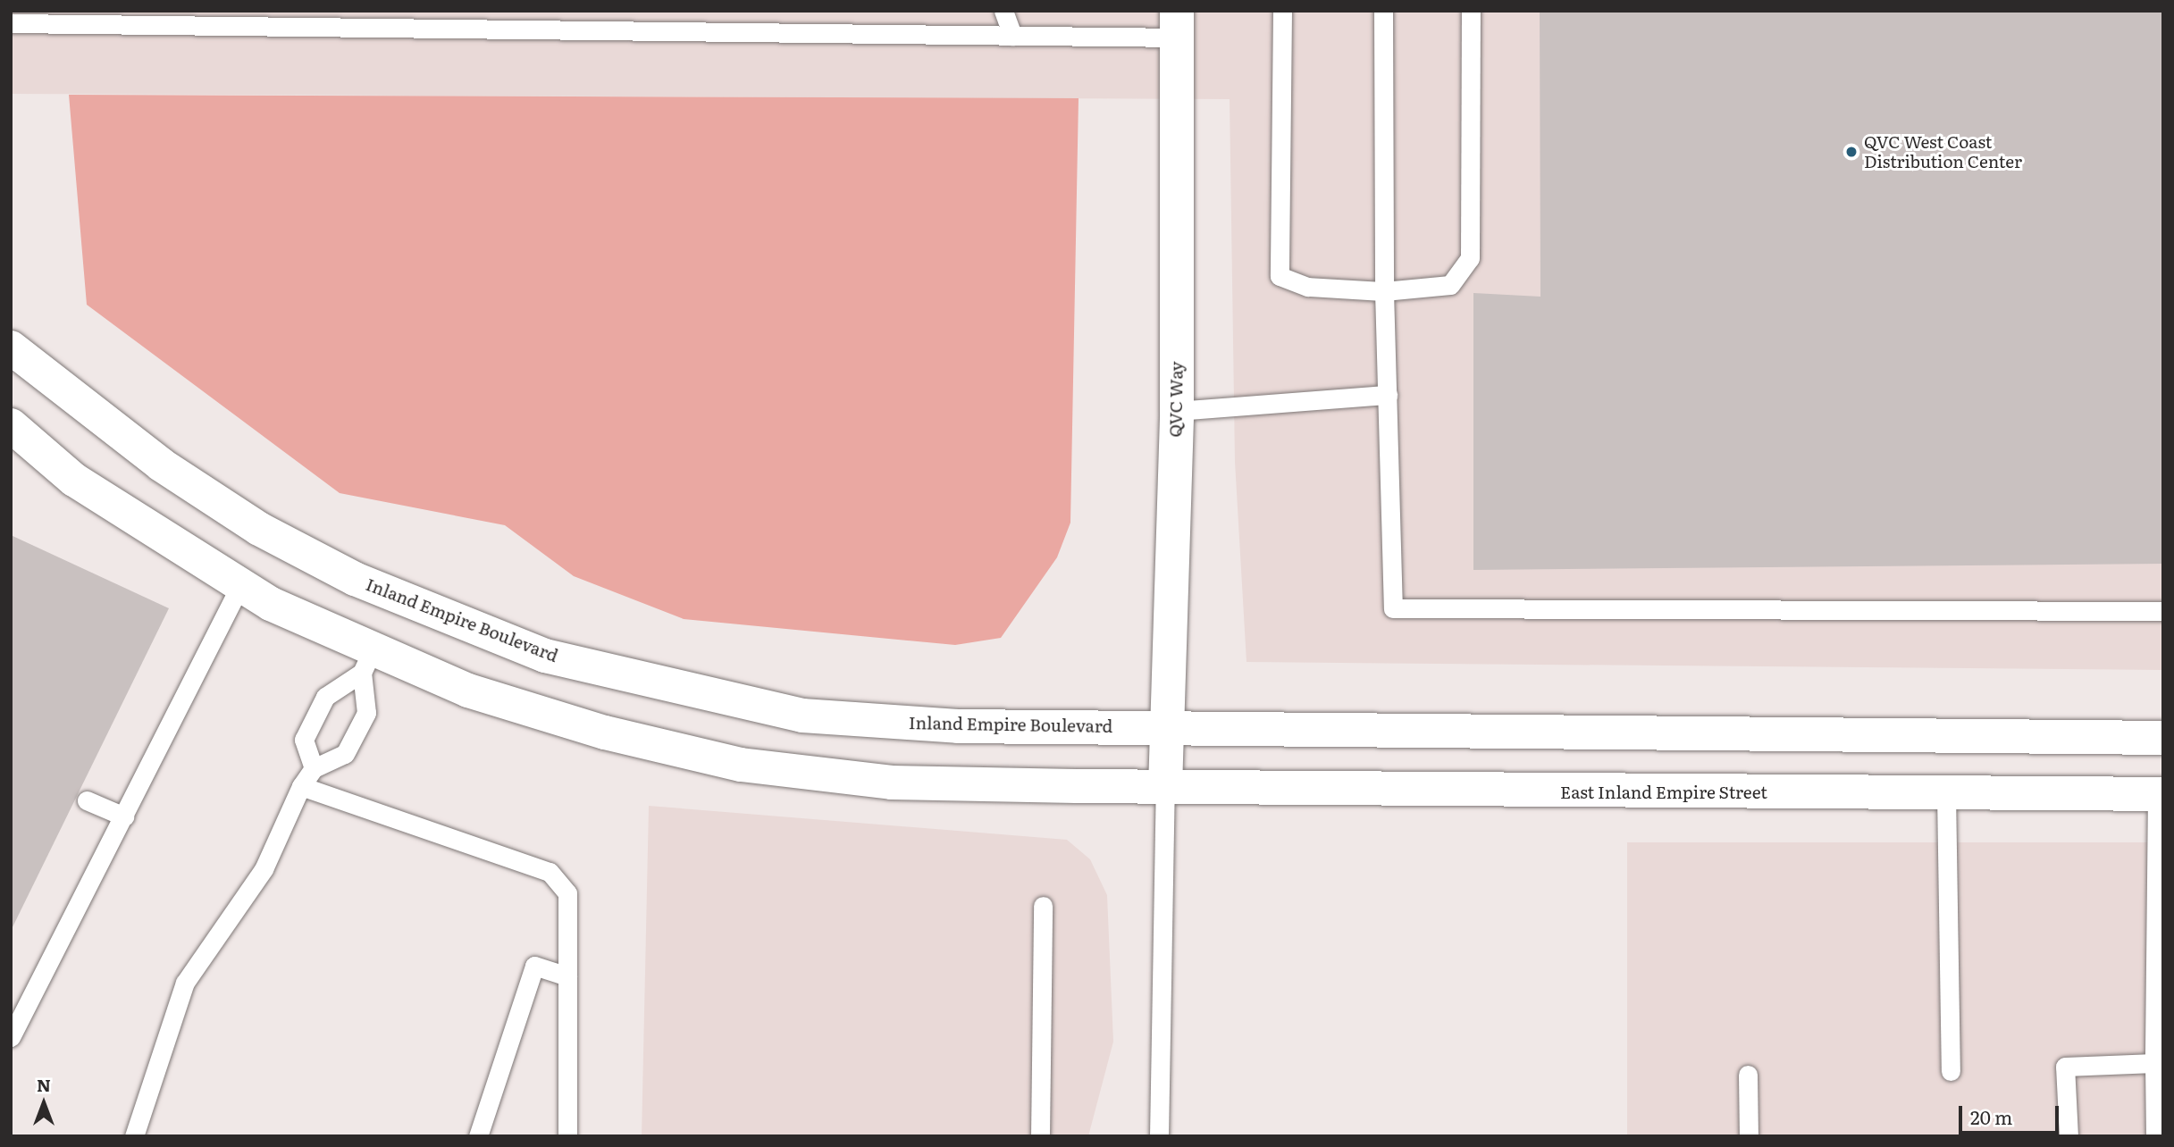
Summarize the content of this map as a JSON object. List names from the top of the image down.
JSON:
{
  "streets": {
    "main road": ["QVC Way", "Inland Empire Boulevard", "East Inland Empire Street"]
  },
  "crossings": [
    ["QVC Way", "Inland Empire Boulevard"],
    ["QVC Way", "East Inland Empire Street"]
  ],
  "places": ["QVC West Coast Distribution Center"],
  "scale_bar": "20 m",
  "north": "top"
}
